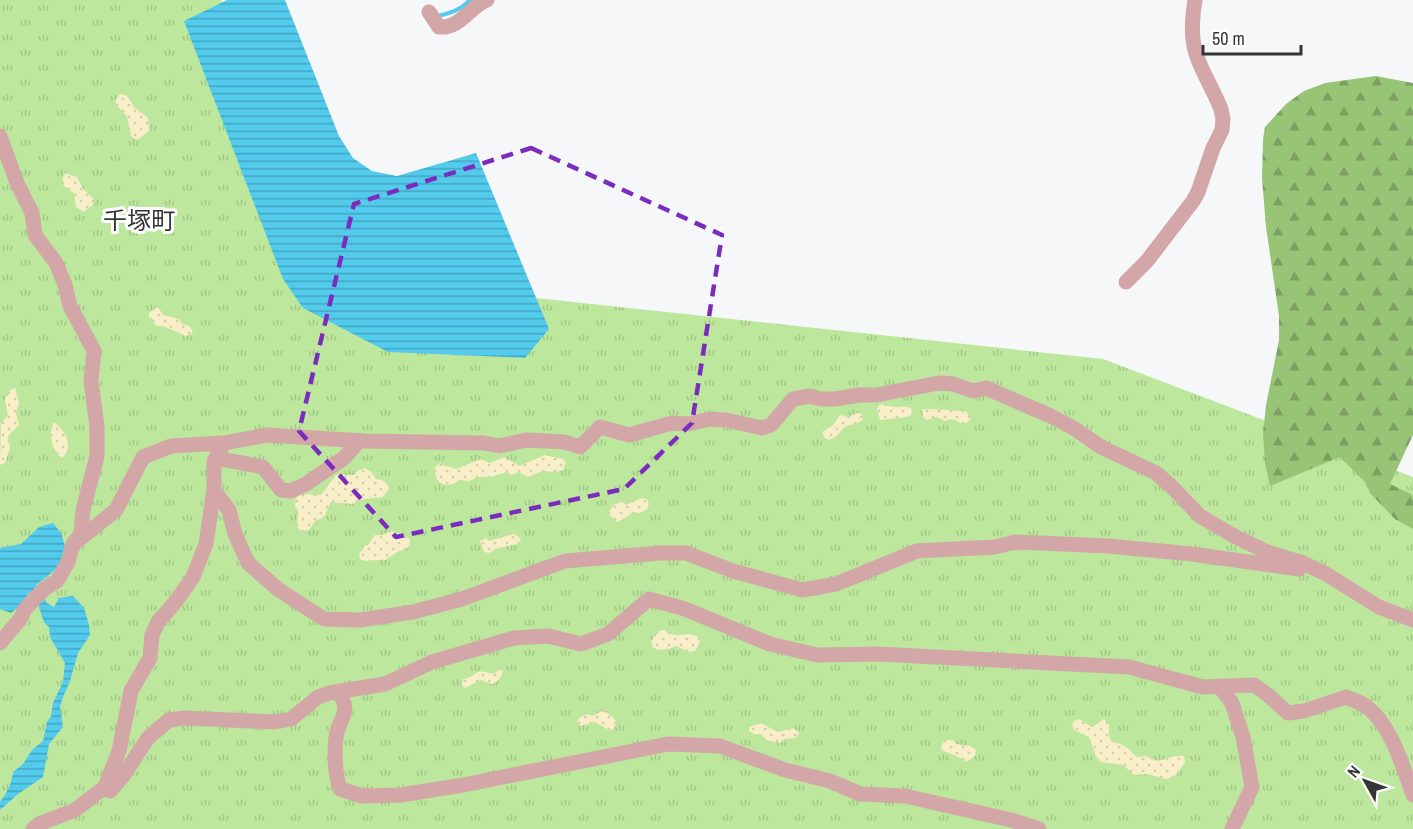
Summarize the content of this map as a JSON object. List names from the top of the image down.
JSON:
{
  "districts": ["千塚町"],
  "scale_bar": "50 m",
  "north": "top left"
}
